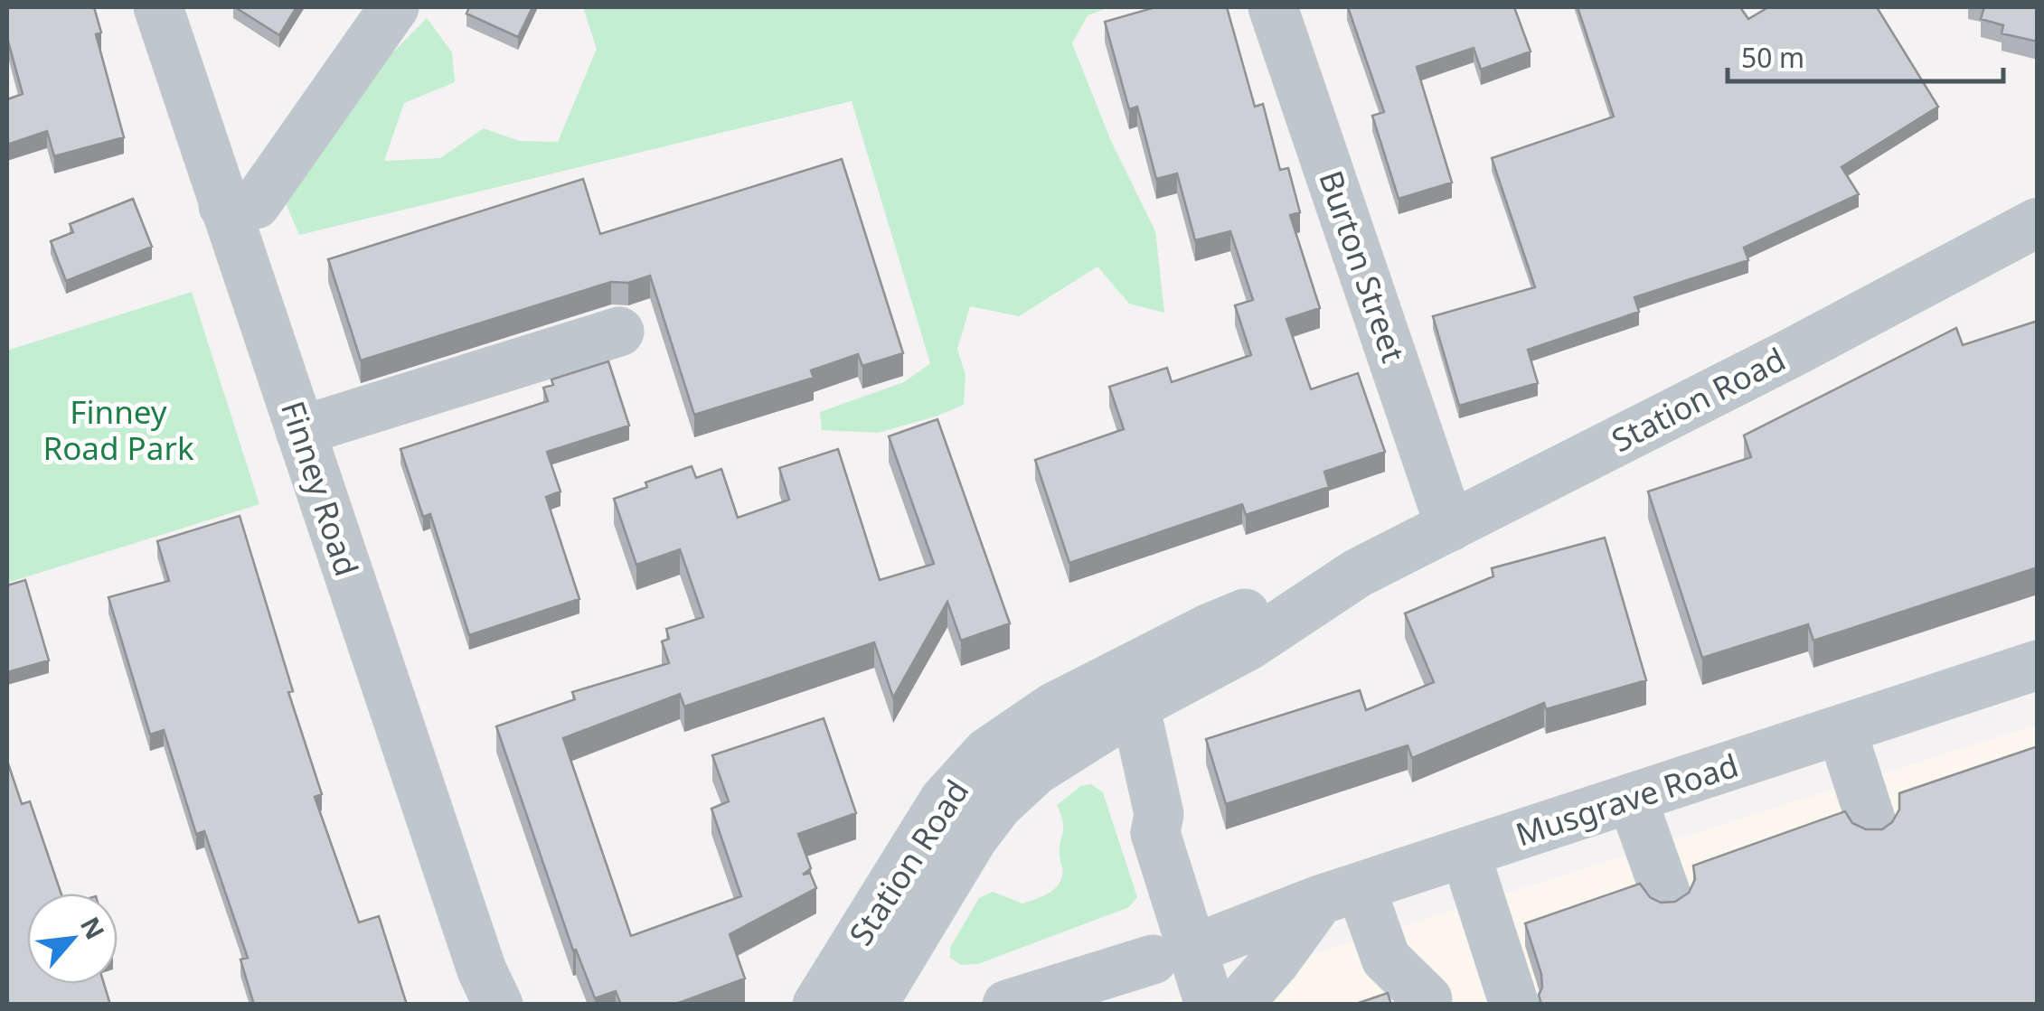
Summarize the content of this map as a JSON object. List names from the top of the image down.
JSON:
{
  "streets": {
    "street": [
      "Burton Street",
      "Station Road",
      "Finney Road",
      "Musgrave Road"
    ]
  },
  "crossings": [
    ["Burton Street", "Station Road"]
  ],
  "parks": ["Finney Road Park"],
  "scale_bar": "50 m",
  "north": "top right"
}
